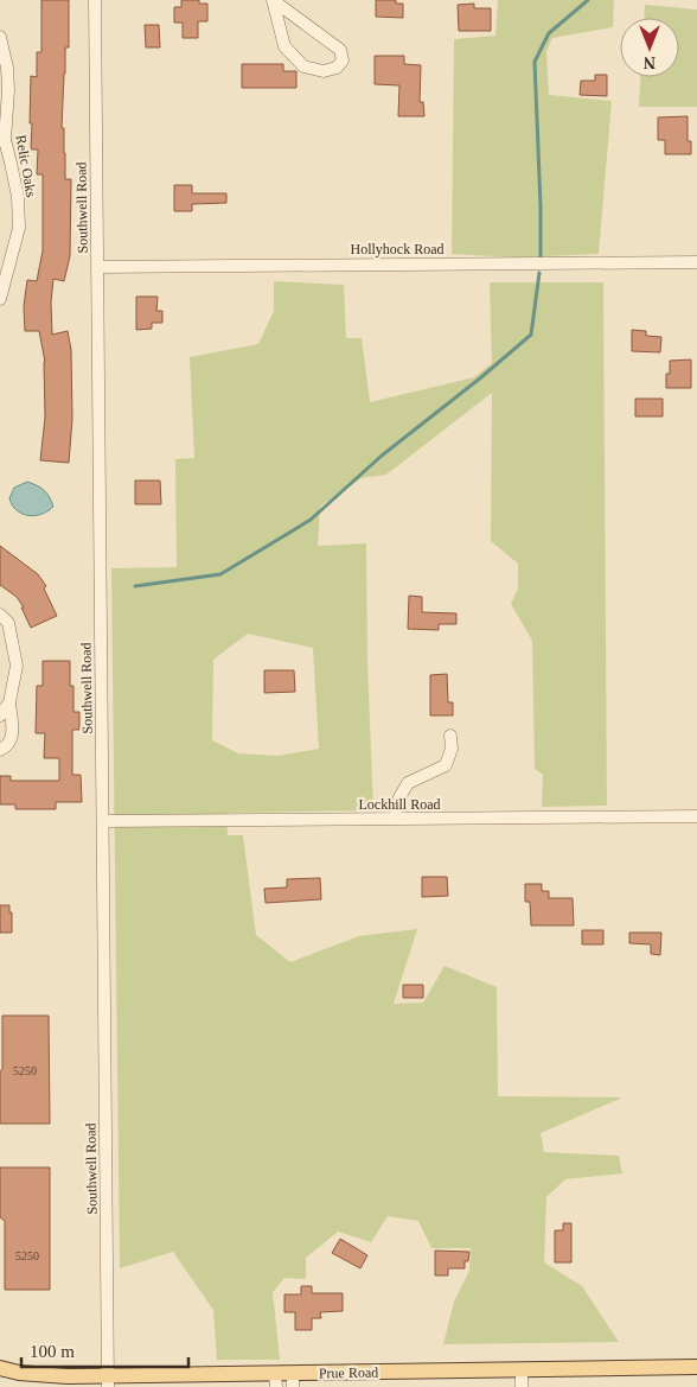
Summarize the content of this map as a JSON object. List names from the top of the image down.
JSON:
{
  "streets": {
    "main road": ["Prue Road"],
    "street": [
      "Relic Oaks",
      "Southwell Road",
      "Hollyhock Road",
      "Lockhill Road"
    ]
  },
  "crossings": [
    ["Southwell Road", "Hollyhock Road"],
    ["Southwell Road", "Lockhill Road"],
    ["Southwell Road", "Prue Road"]
  ],
  "house_numbers": ["5250", "5250"],
  "scale_bar": "100 m",
  "north": "bottom"
}
